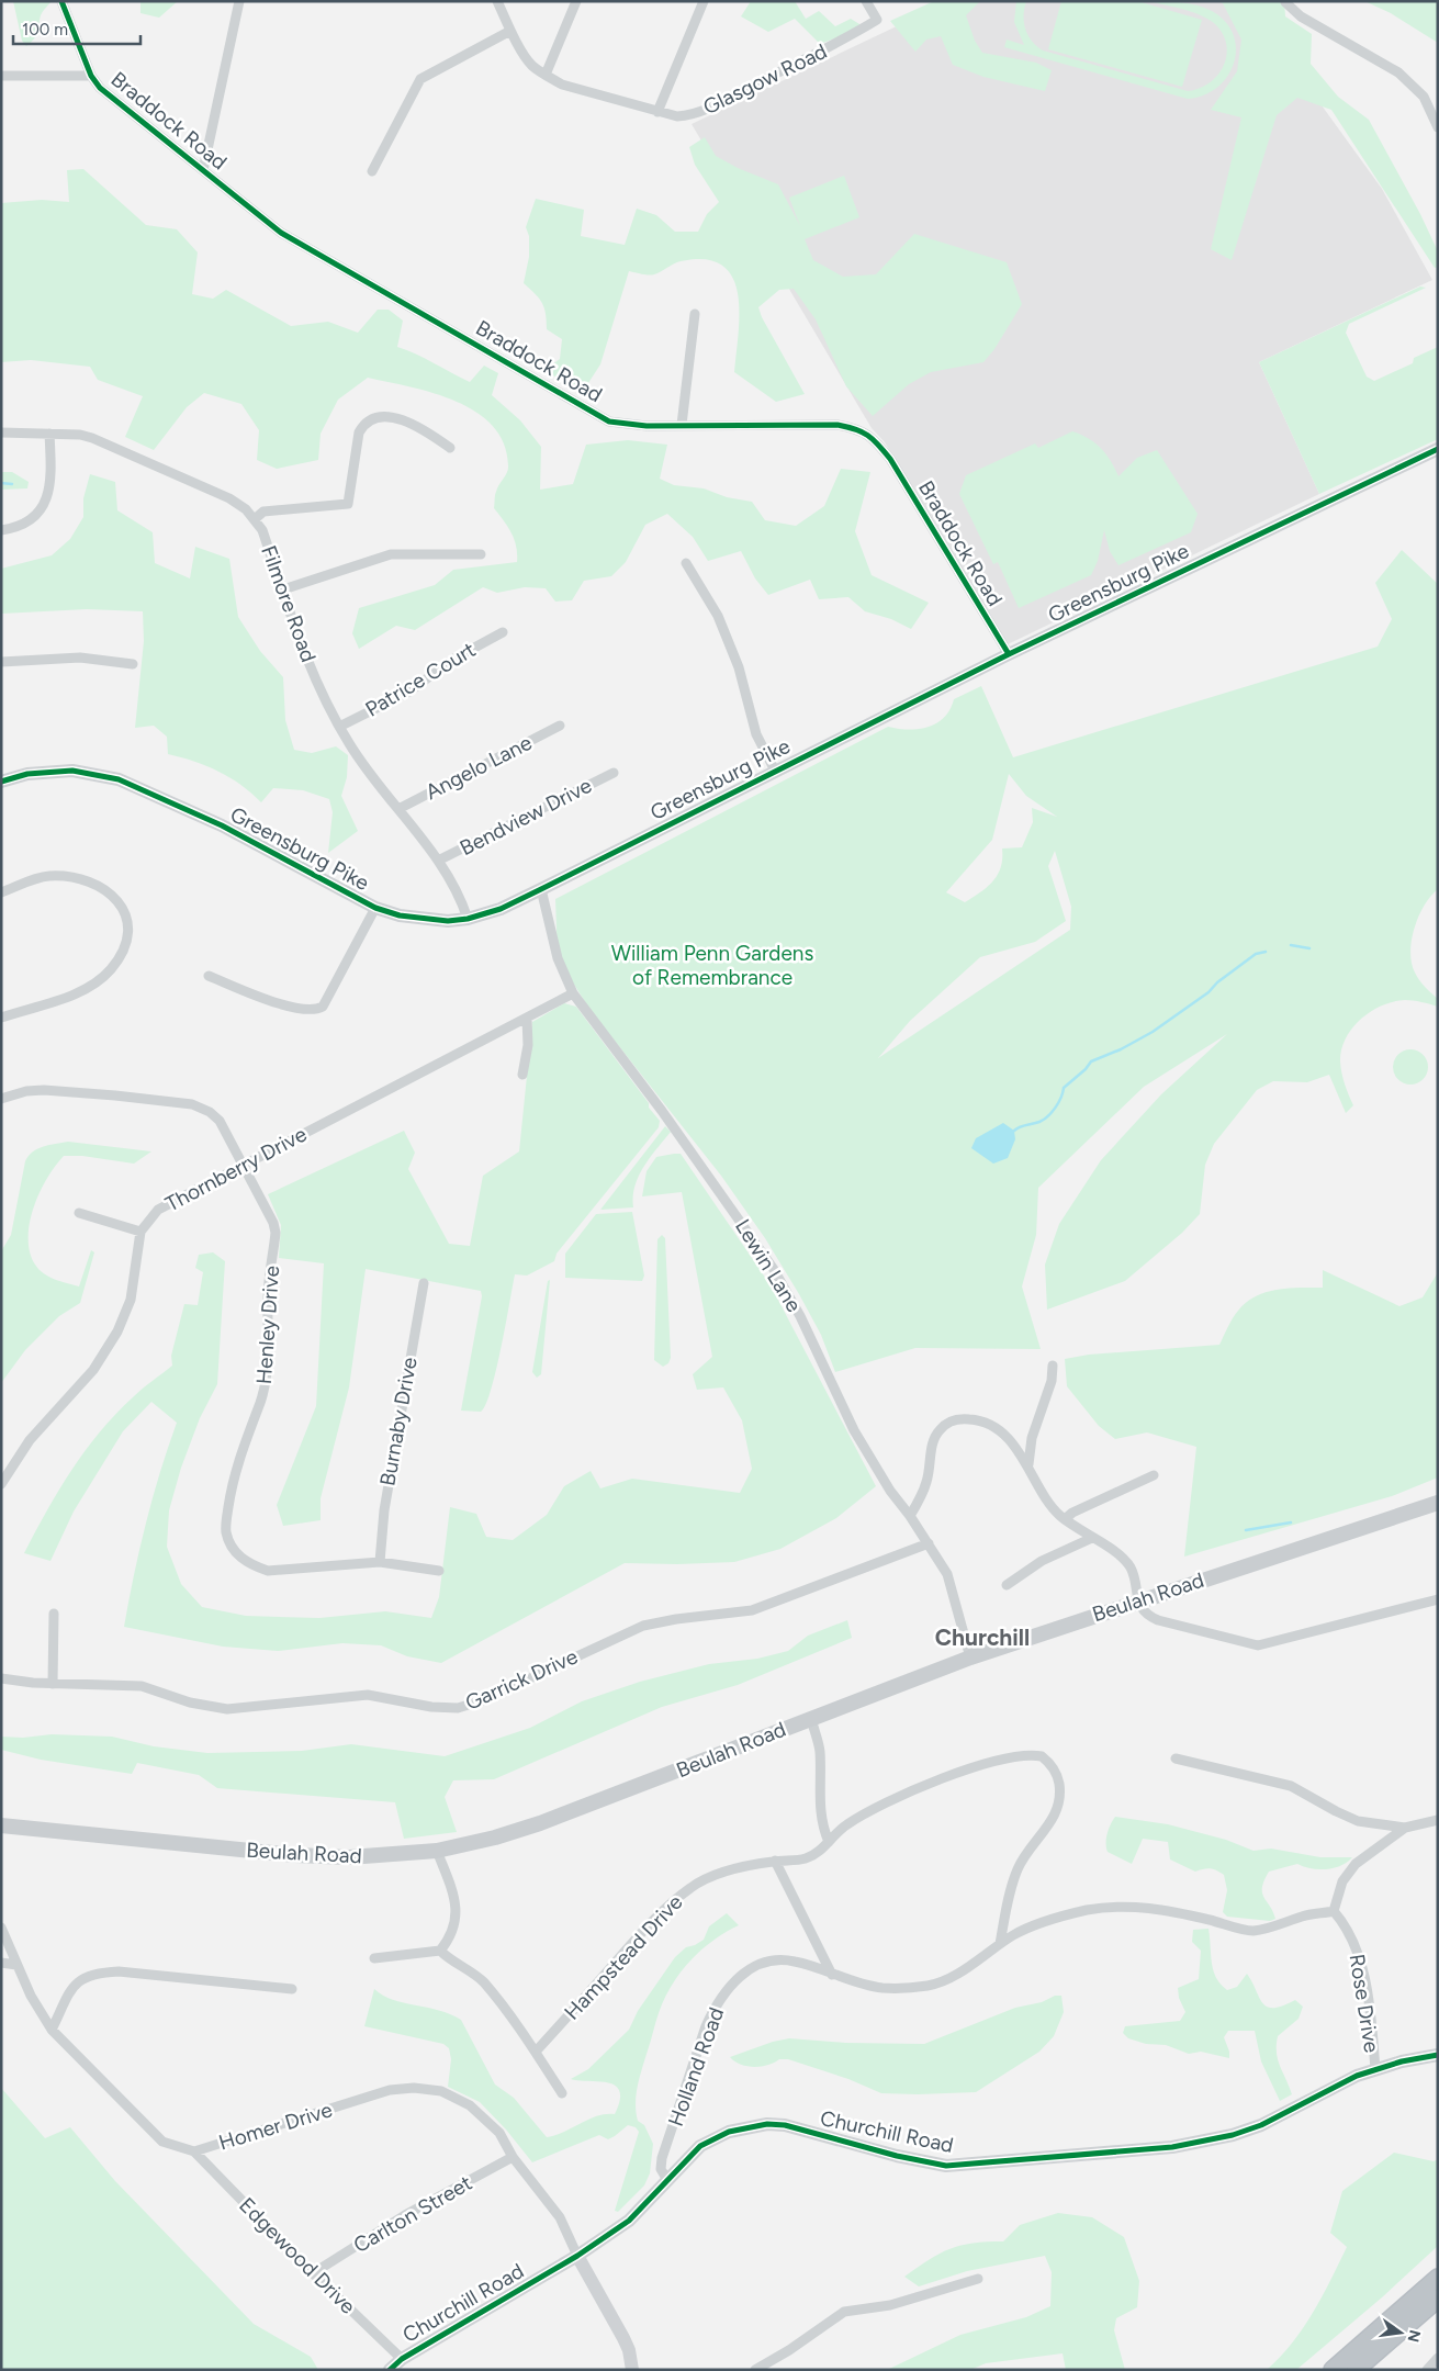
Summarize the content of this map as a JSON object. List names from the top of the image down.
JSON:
{
  "streets": {
    "main road": ["Beulah Road"],
    "street": [
      "Glasgow Road",
      "Braddock Road",
      "Greensburg Pike",
      "Filmore Road",
      "Patrice Court",
      "Angelo Lane",
      "Bendview Drive",
      "Thornberry Drive",
      "Lewin Lane",
      "Henley Drive",
      "Burnaby Drive",
      "Garrick Drive",
      "Hampstead Drive",
      "Rose Drive",
      "Holland Road",
      "Homer Drive",
      "Churchill Road",
      "Carlton Street",
      "Edgewood Drive"
    ]
  },
  "crossings": [
    ["Braddock Road", "Greensburg Pike"],
    ["Greensburg Pike", "Filmore Road"],
    ["Greensburg Pike", "Lewin Lane"],
    ["Filmore Road", "Patrice Court"],
    ["Filmore Road", "Angelo Lane"],
    ["Filmore Road", "Bendview Drive"],
    ["Thornberry Drive", "Lewin Lane"],
    ["Thornberry Drive", "Henley Drive"],
    ["Lewin Lane", "Beulah Road"],
    ["Lewin Lane", "Garrick Drive"],
    ["Henley Drive", "Burnaby Drive"],
    ["Hampstead Drive", "Holland Road"],
    ["Rose Drive", "Holland Road"],
    ["Rose Drive", "Churchill Road"],
    ["Holland Road", "Churchill Road"],
    ["Homer Drive", "Churchill Road"],
    ["Homer Drive", "Carlton Street"],
    ["Homer Drive", "Edgewood Drive"],
    ["Churchill Road", "Edgewood Drive"],
    ["Carlton Street", "Edgewood Drive"]
  ],
  "districts": ["Churchill"],
  "parks": ["William Penn Gardens of Remembrance"],
  "scale_bar": "100 m",
  "north": "right"
}
